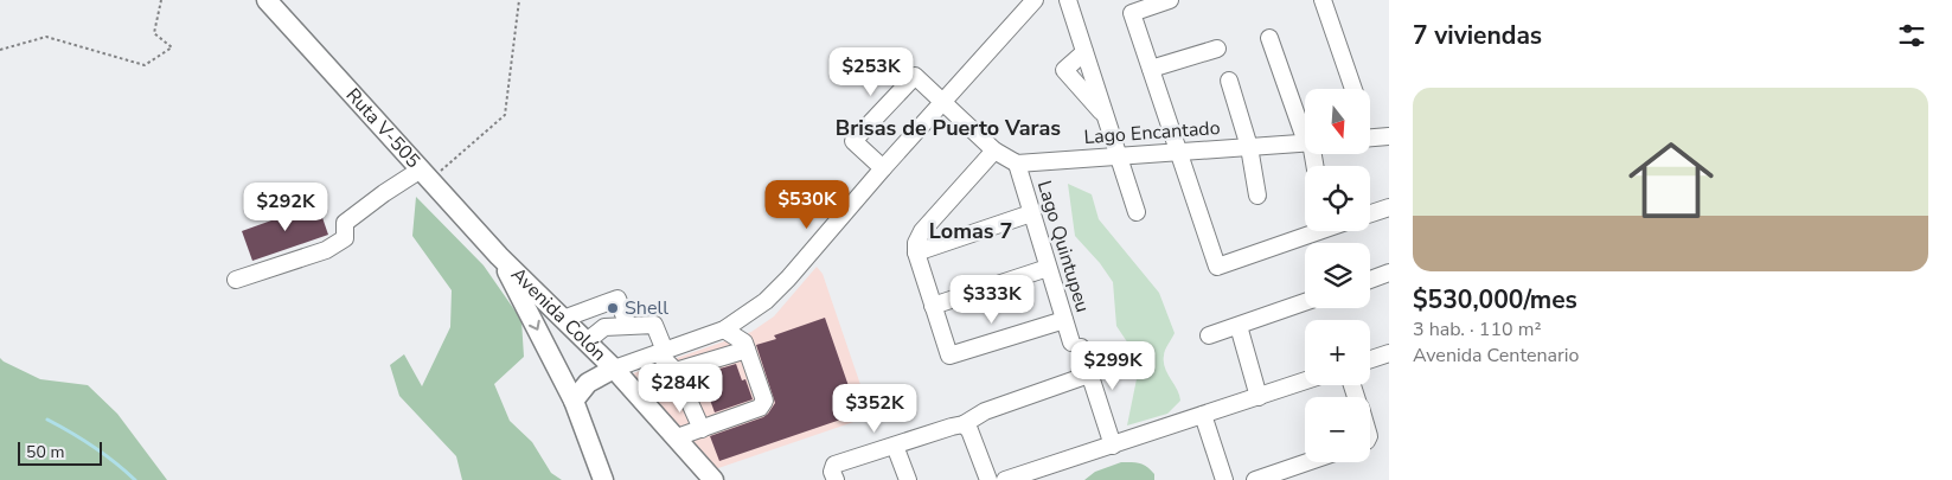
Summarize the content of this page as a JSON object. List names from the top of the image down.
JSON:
{
  "streets": {
    "main road": ["Ruta V-505", "Avenida Colón"],
    "street": ["Lago Encantado", "Lago Quintupeu"]
  },
  "crossings": [
    ["Ruta V-505", "Avenida Colón"],
    ["Lago Encantado", "Lago Quintupeu"]
  ],
  "districts": ["Brisas de Puerto Varas", "Lomas 7"],
  "places": ["Shell"],
  "scale_bar": "50 m",
  "north": "bottom",
  "page": {
    "heading": "7 viviendas",
    "price": [
      "$253K",
      "$530K",
      "$292K",
      "$333K",
      "$299K",
      "$284K",
      "$352K"
    ],
    "list": [
      {
        "name": "$530,000/mes",
        "note": "3 hab. · 110 m² · Avenida Centenario"
      }
    ],
    "map_buttons": ["+", "−"],
    "scale": "50 m"
  }
}
